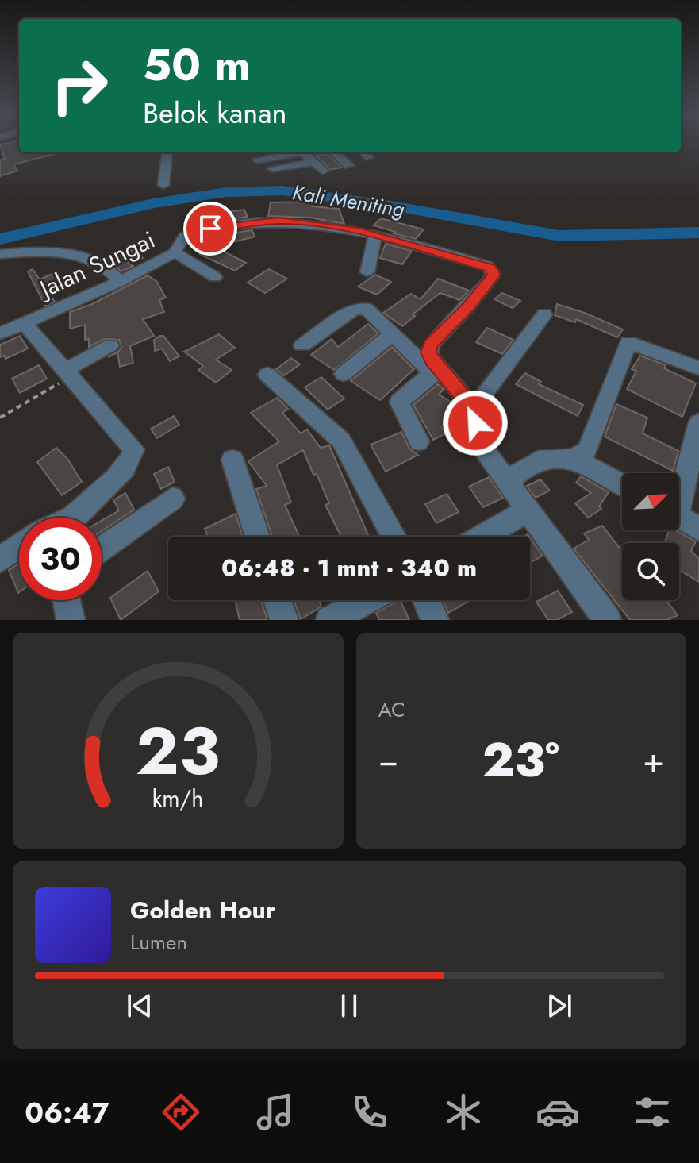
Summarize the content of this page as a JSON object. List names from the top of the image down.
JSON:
{
  "streets": {
    "street": ["Jalan Sungai"]
  },
  "water": ["Kali Meniting"],
  "north": "top right",
  "page": {
    "turn": ["50 m", "Belok kanan"],
    "limit": "30",
    "trip": "06:48 · 1 mnt · 340 m",
    "tile": "AC",
    "heat": ["−", "23°", "+"],
    "song": ["Golden Hour", "Lumen"],
    "tabs": "06:47",
    "gauge": ["23", "km/h"]
  }
}
